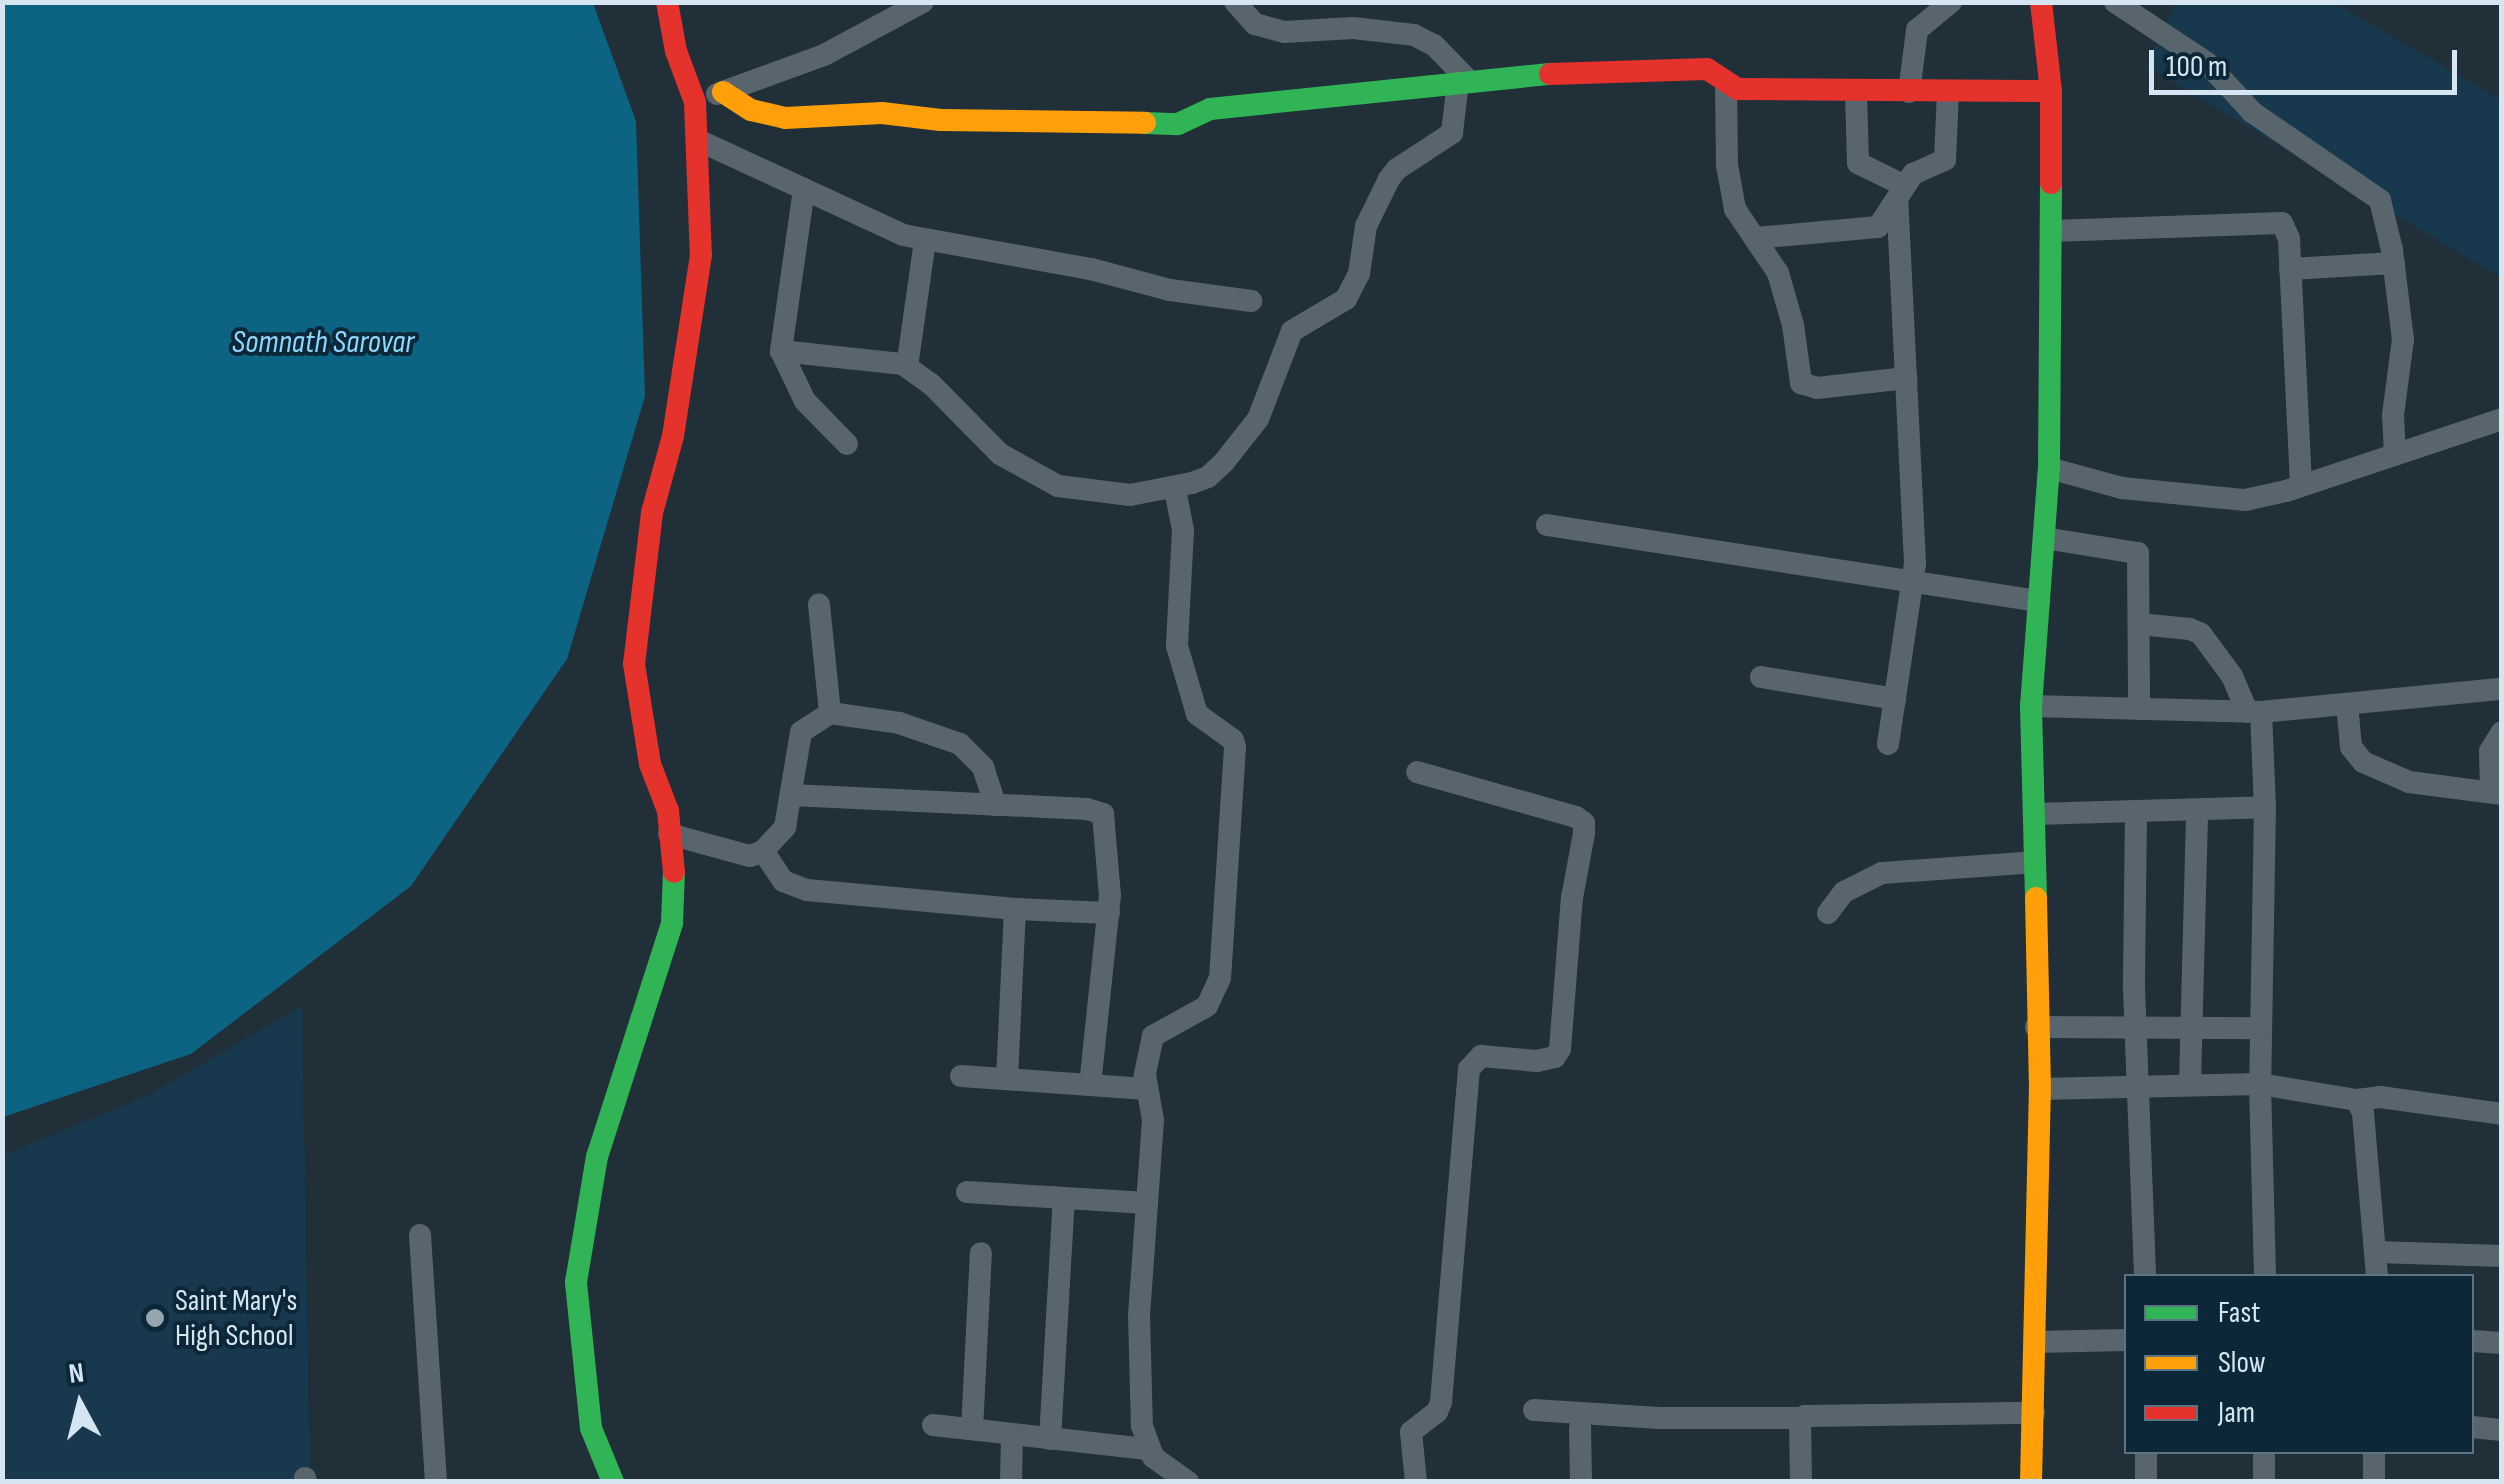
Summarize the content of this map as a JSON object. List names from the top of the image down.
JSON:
{
  "water": ["Somnath Sarovar"],
  "places": ["Saint Mary's High School"],
  "legend": ["Fast", "Slow", "Jam"],
  "scale_bar": "100 m",
  "north": "top"
}
